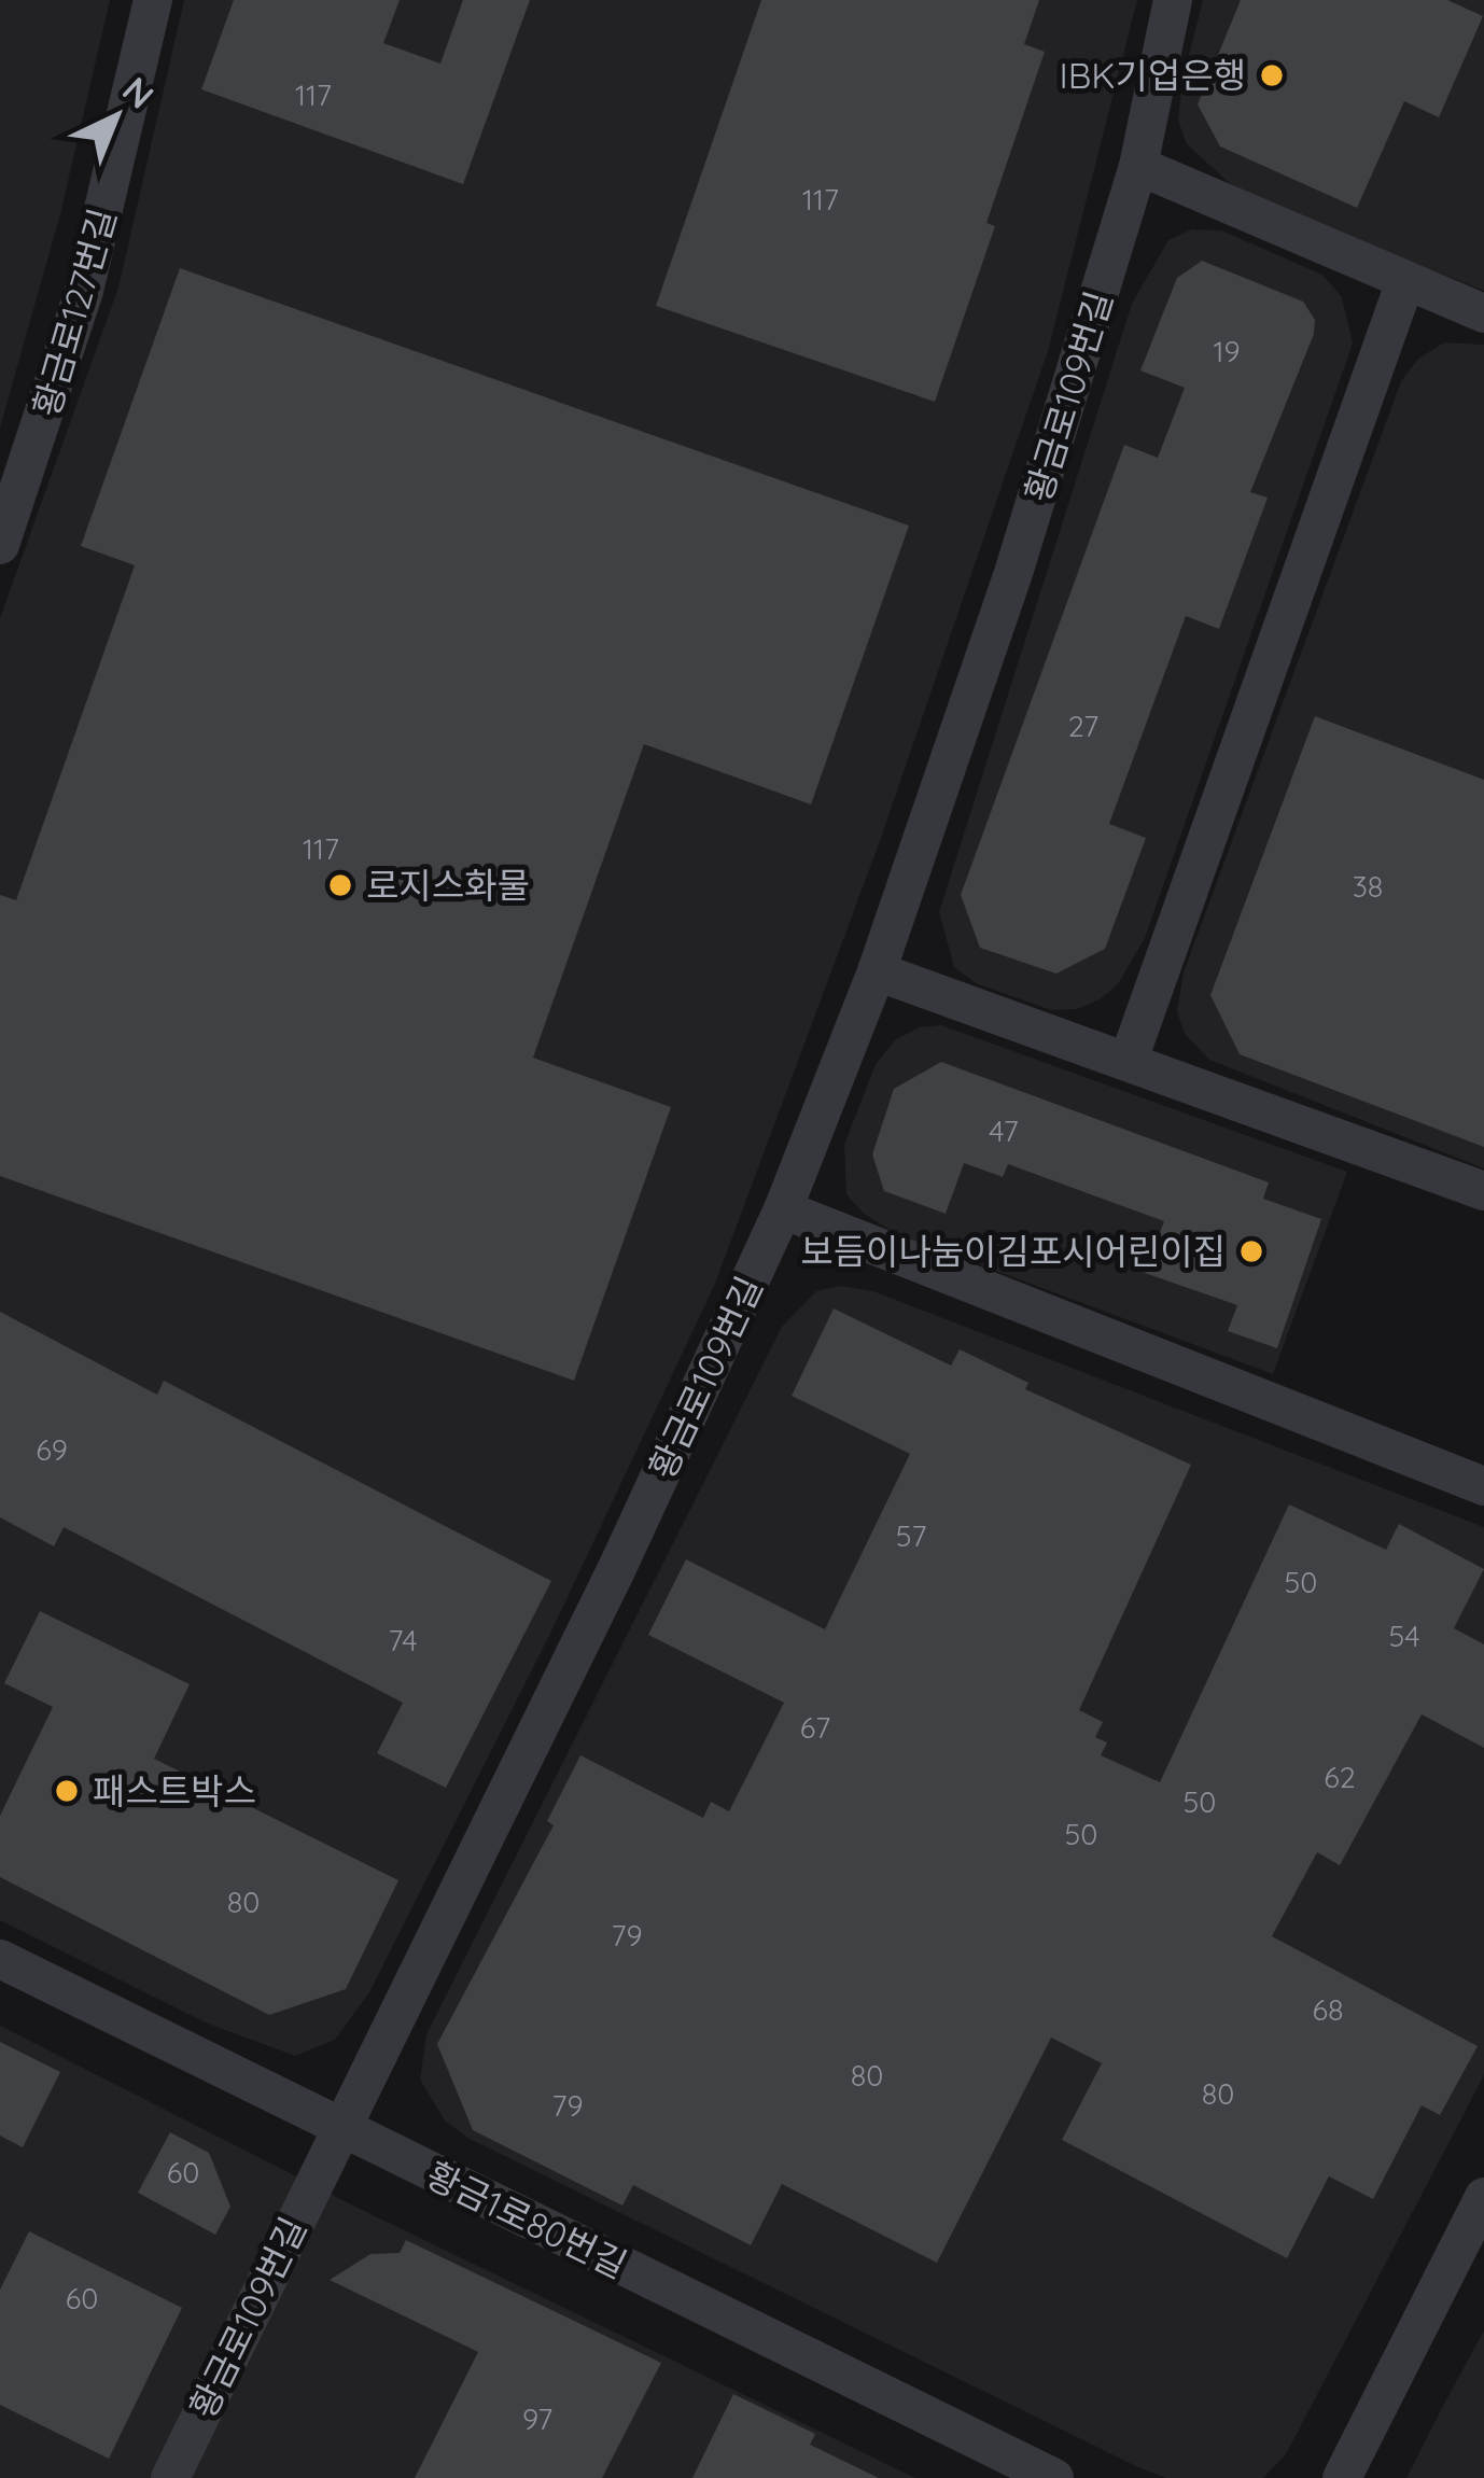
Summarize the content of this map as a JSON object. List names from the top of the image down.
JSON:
{
  "streets": {
    "street": ["황금로127번길", "황금로109번길", "황금1로80번길"]
  },
  "crossings": [
    ["황금로109번길", "황금1로80번길"]
  ],
  "places": [
    "IBK기업은행",
    "로지스화물",
    "보듬이나눔이김포시어린이집",
    "패스트박스"
  ],
  "house_numbers": [
    "117",
    "117",
    "19",
    "27",
    "117",
    "38",
    "47",
    "69",
    "57",
    "50",
    "54",
    "74",
    "67",
    "62",
    "50",
    "50",
    "80",
    "79",
    "68",
    "80",
    "80",
    "79",
    "60",
    "60",
    "97"
  ],
  "north": "top right"
}
